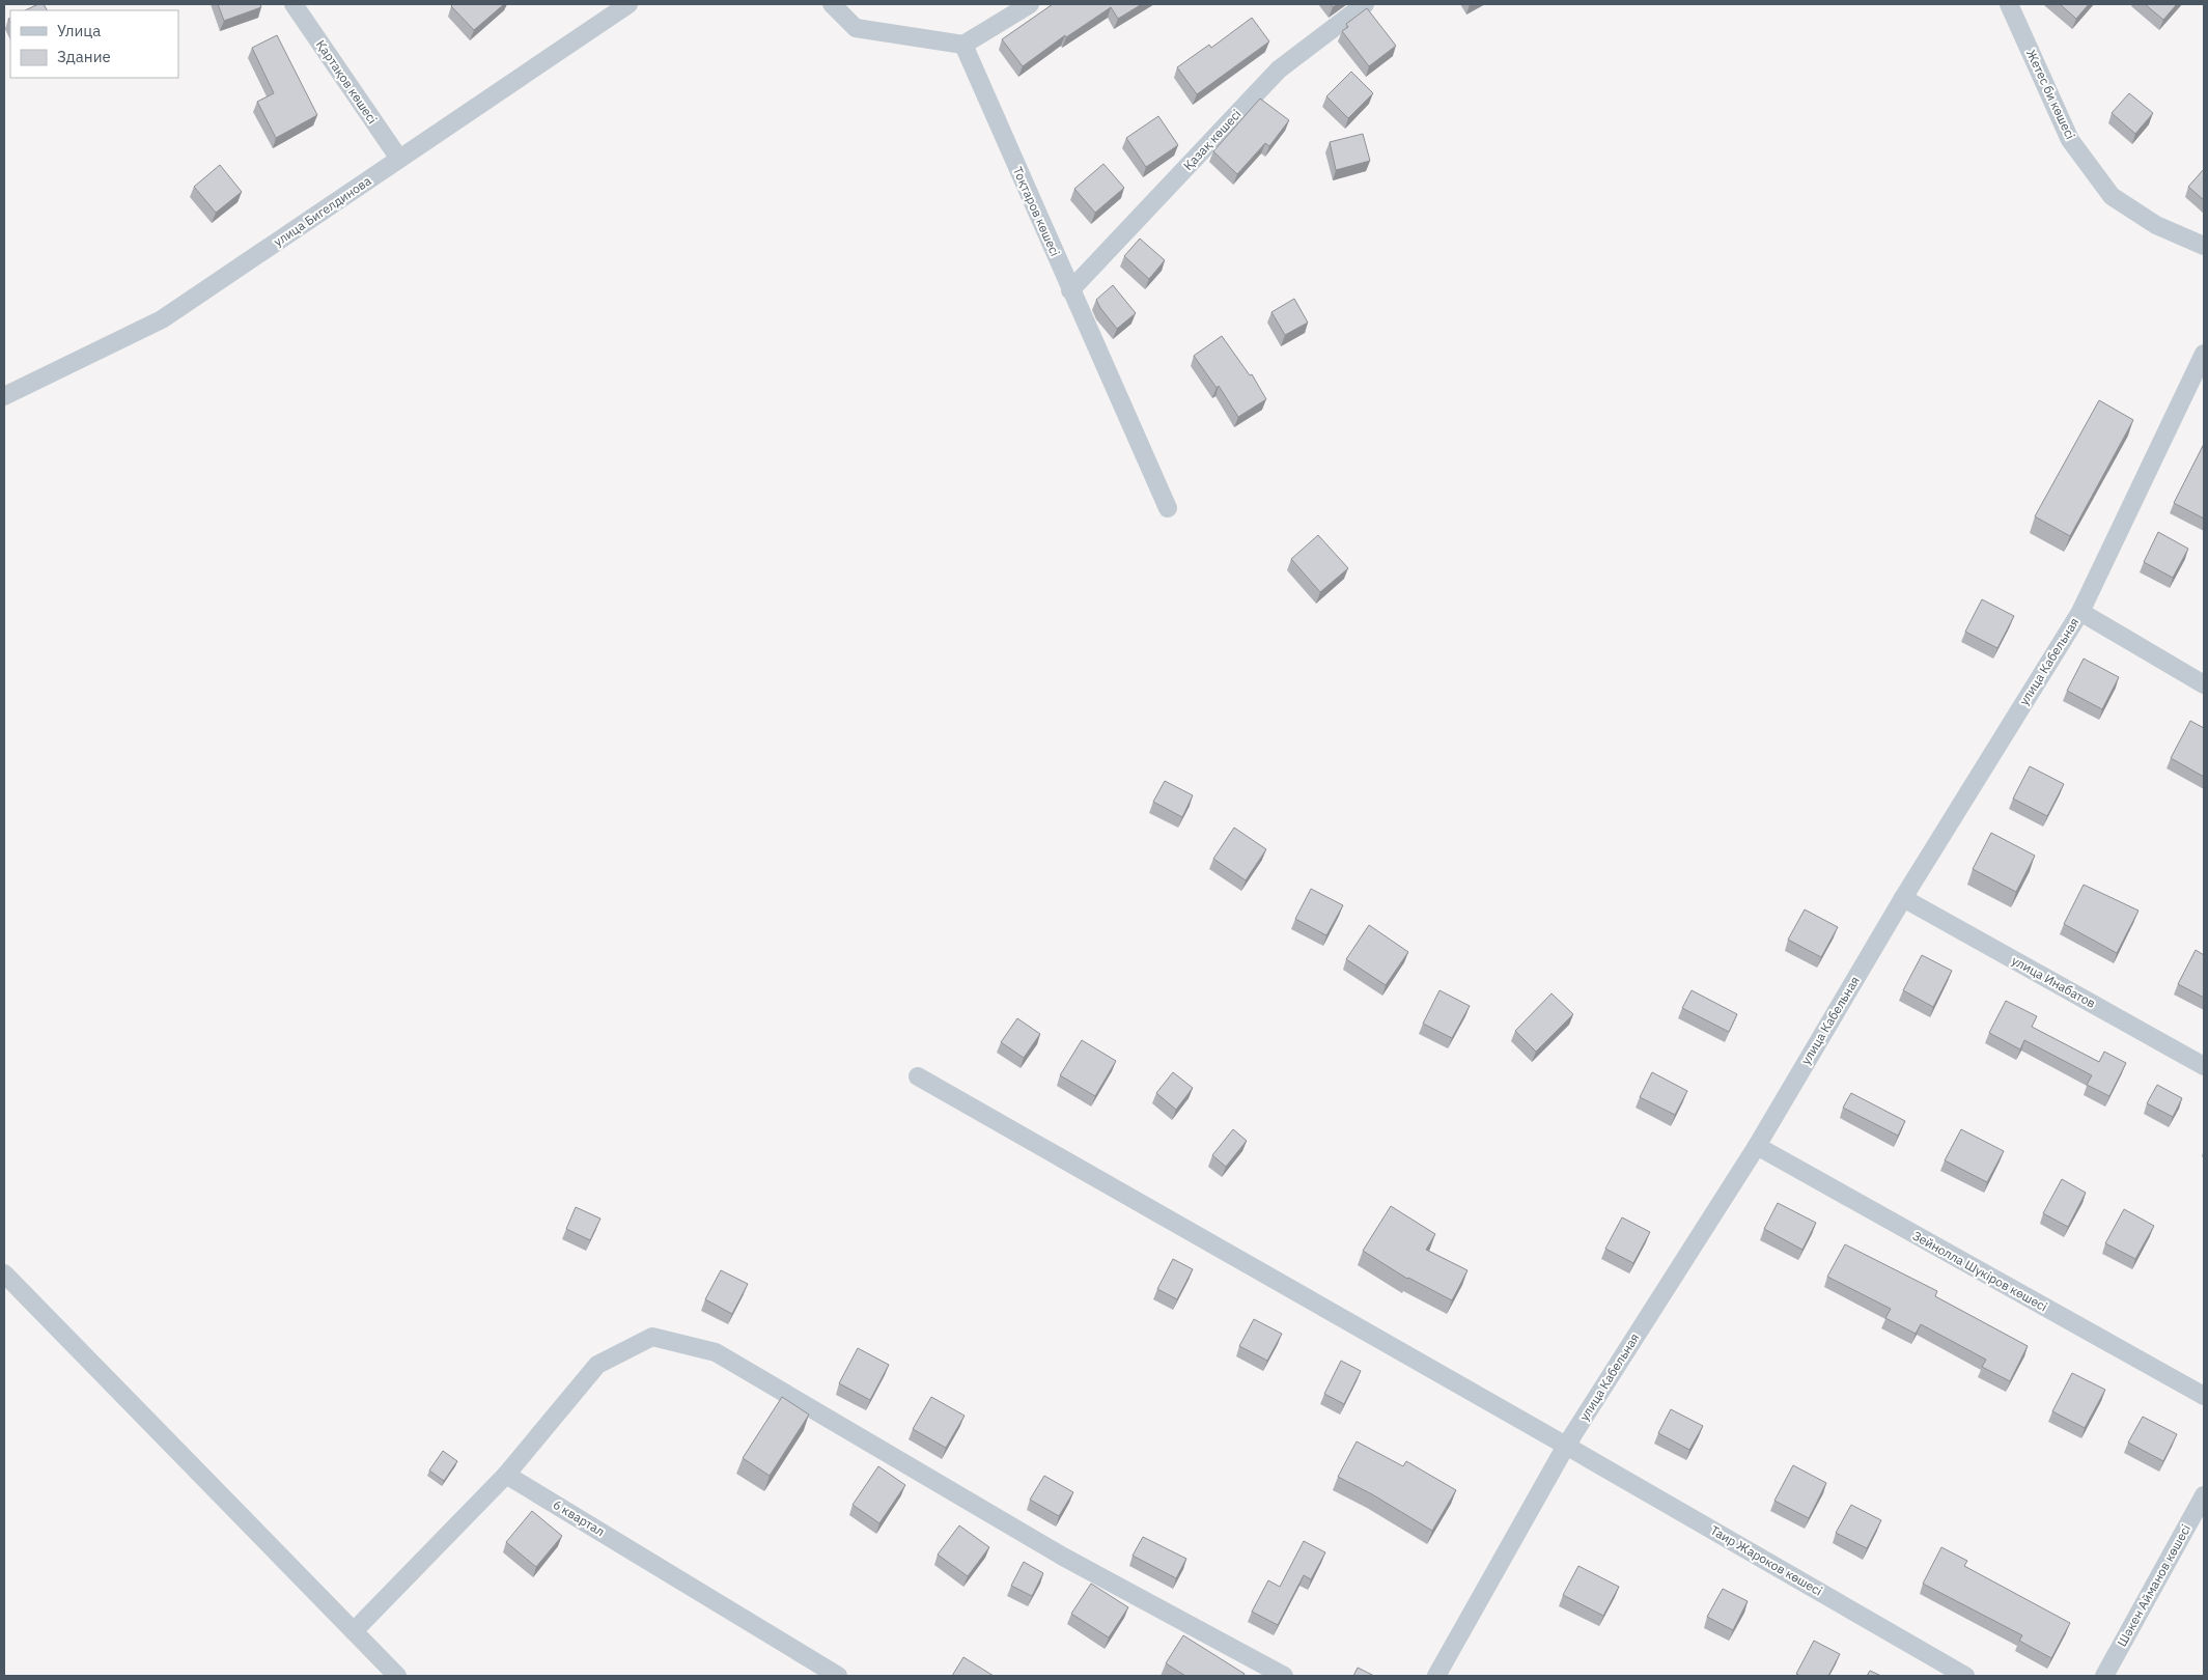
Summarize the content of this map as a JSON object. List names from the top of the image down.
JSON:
{
  "streets": {
    "street": [
      "Қартақов көшесі",
      "Жетес би көшесі",
      "Қазақ көшесі",
      "улица Бигелдинова",
      "Тоқтаров көшесі",
      "улица Кабельная",
      "улица Инабатов",
      "Зейнолла Шүкіров көшесі",
      "6 квартал",
      "Таир Жароков көшесі",
      "Шәкен Айманов көшесі"
    ]
  },
  "crossings": [
    ["Қартақов көшесі", "улица Бигелдинова"],
    ["Қазақ көшесі", "Тоқтаров көшесі"],
    ["улица Кабельная", "улица Инабатов"],
    ["улица Кабельная", "Зейнолла Шүкіров көшесі"],
    ["улица Кабельная", "Таир Жароков көшесі"]
  ],
  "legend": ["Улица", "Здание"]
}
